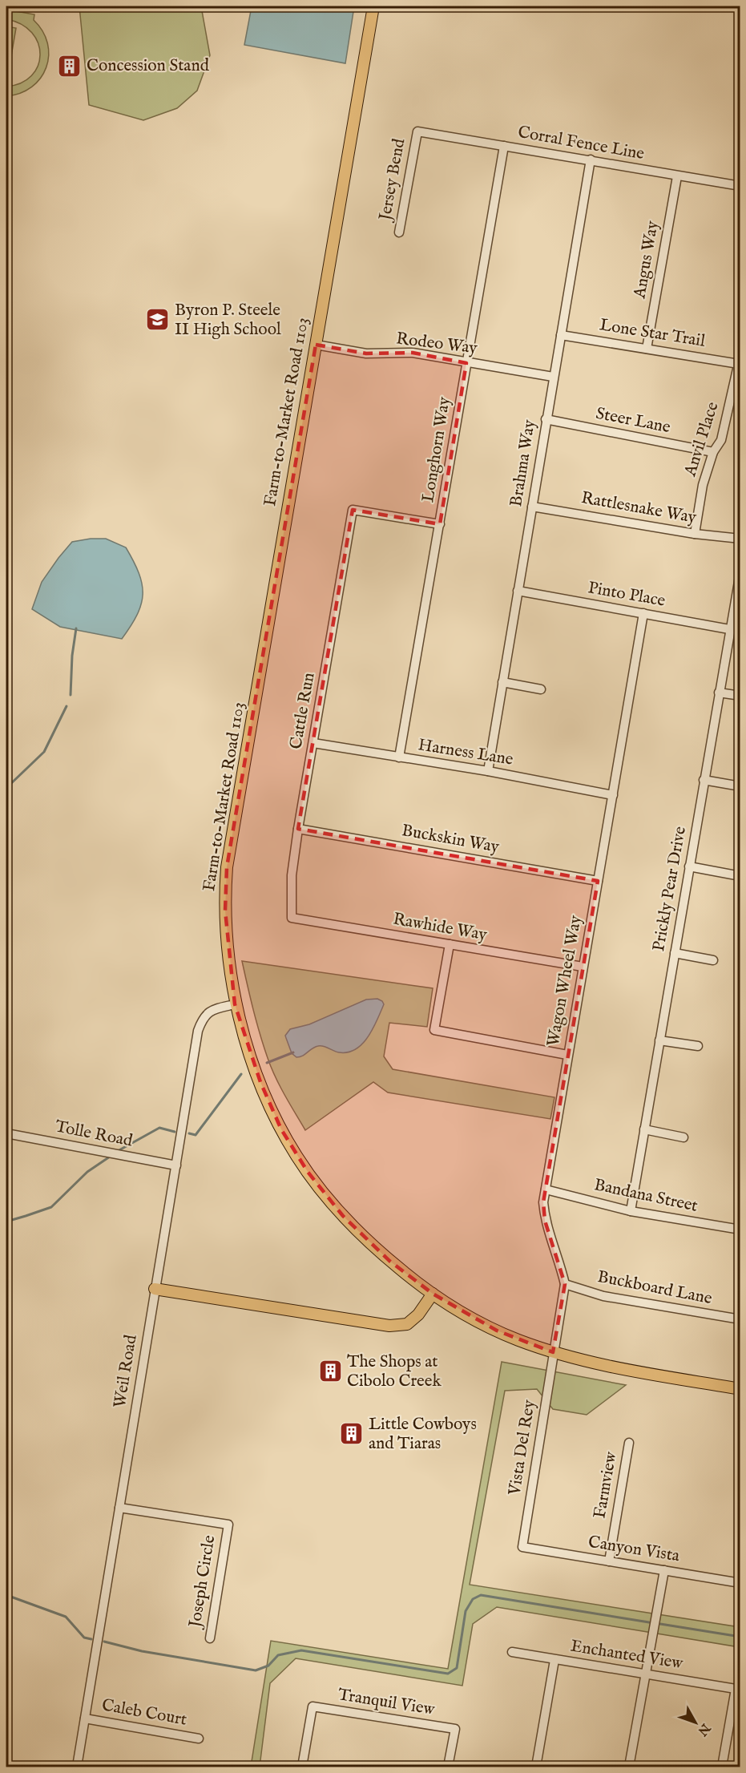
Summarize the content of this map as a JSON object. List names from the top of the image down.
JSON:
{
  "streets": {
    "main road": ["Farm-to-Market Road 1103"],
    "street": [
      "Corral Fence Line",
      "Jersey Bend",
      "Angus Way",
      "Lone Star Trail",
      "Rodeo Way",
      "Steer Lane",
      "Anvil Place",
      "Longhorn Way",
      "Brahma Way",
      "Rattlesnake Way",
      "Pinto Place",
      "Cattle Run",
      "Harness Lane",
      "Buckskin Way",
      "Prickly Pear Drive",
      "Rawhide Way",
      "Wagon Wheel Way",
      "Tolle Road",
      "Bandana Street",
      "Buckboard Lane",
      "Weil Road",
      "Vista Del Rey",
      "Farmview",
      "Canyon Vista",
      "Joseph Circle",
      "Enchanted View",
      "Tranquil View",
      "Caleb Court"
    ]
  },
  "crossings": [
    ["Corral Fence Line", "Jersey Bend"],
    ["Corral Fence Line", "Angus Way"],
    ["Corral Fence Line", "Longhorn Way"],
    ["Corral Fence Line", "Brahma Way"],
    ["Angus Way", "Lone Star Trail"],
    ["Lone Star Trail", "Anvil Place"],
    ["Lone Star Trail", "Brahma Way"],
    ["Rodeo Way", "Farm-to-Market Road 1103"],
    ["Rodeo Way", "Longhorn Way"],
    ["Rodeo Way", "Brahma Way"],
    ["Farm-to-Market Road 1103", "Wagon Wheel Way"],
    ["Farm-to-Market Road 1103", "Weil Road"],
    ["Farm-to-Market Road 1103", "Vista Del Rey"],
    ["Steer Lane", "Anvil Place"],
    ["Steer Lane", "Brahma Way"],
    ["Anvil Place", "Rattlesnake Way"],
    ["Longhorn Way", "Cattle Run"],
    ["Longhorn Way", "Harness Lane"],
    ["Brahma Way", "Rattlesnake Way"],
    ["Brahma Way", "Pinto Place"],
    ["Brahma Way", "Harness Lane"],
    ["Pinto Place", "Prickly Pear Drive"],
    ["Pinto Place", "Wagon Wheel Way"],
    ["Cattle Run", "Harness Lane"],
    ["Cattle Run", "Buckskin Way"],
    ["Cattle Run", "Rawhide Way"],
    ["Harness Lane", "Wagon Wheel Way"],
    ["Buckskin Way", "Wagon Wheel Way"],
    ["Prickly Pear Drive", "Bandana Street"],
    ["Rawhide Way", "Wagon Wheel Way"],
    ["Wagon Wheel Way", "Bandana Street"],
    ["Wagon Wheel Way", "Buckboard Lane"],
    ["Wagon Wheel Way", "Vista Del Rey"],
    ["Tolle Road", "Weil Road"],
    ["Weil Road", "Joseph Circle"],
    ["Weil Road", "Caleb Court"],
    ["Vista Del Rey", "Canyon Vista"],
    ["Farmview", "Canyon Vista"]
  ],
  "places": {
    "building": ["Concession Stand", "The Shops at Cibolo Creek", "Little Cowboys and Tiaras"],
    "school or university": ["Byron P. Steele II High School"]
  },
  "north": "bottom right"
}
